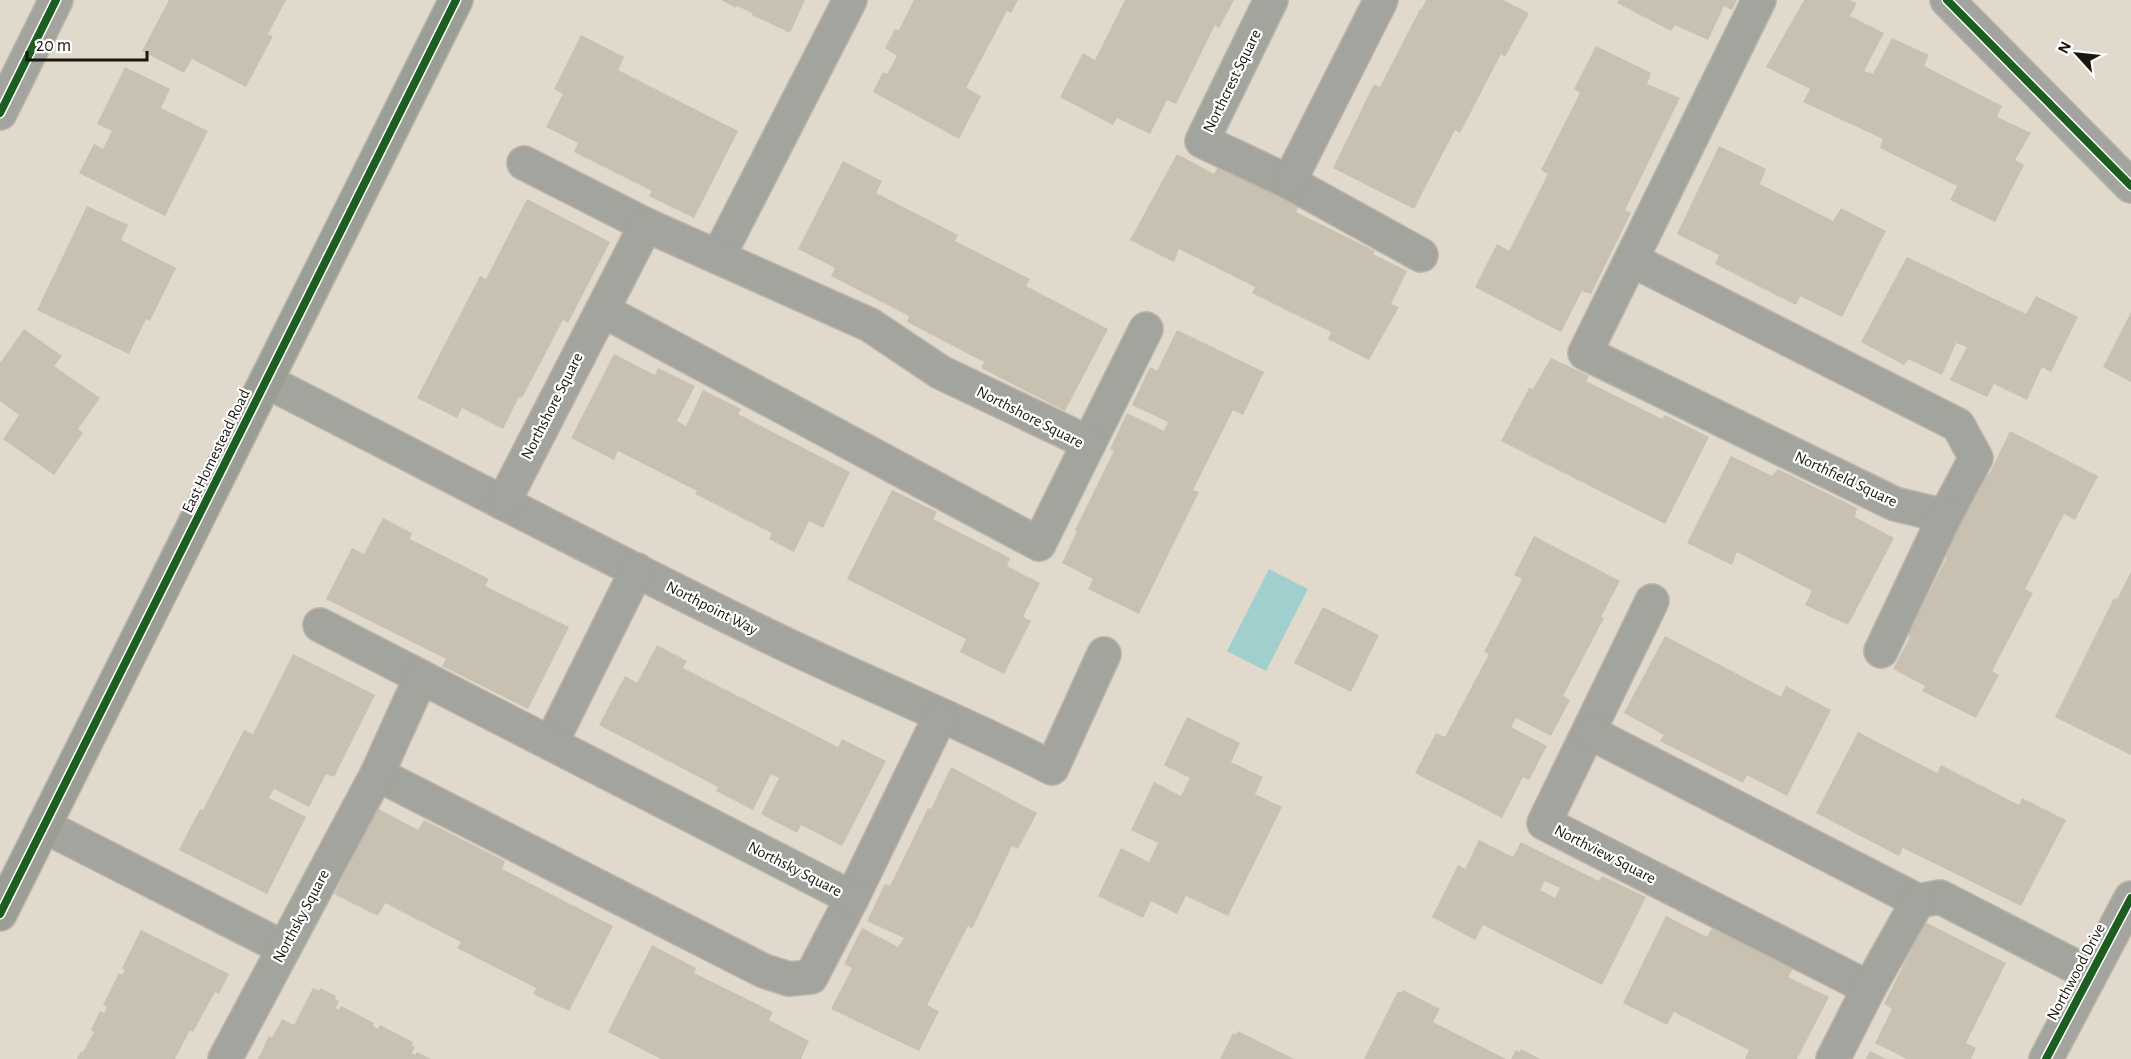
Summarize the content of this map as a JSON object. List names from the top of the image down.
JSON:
{
  "streets": {
    "main road": ["East Homestead Road"],
    "street": [
      "Northcrest Square",
      "Northshore Square",
      "Northfield Square",
      "Northpoint Way",
      "Northview Square",
      "Northsky Square",
      "Northwood Drive"
    ]
  },
  "crossings": [
    ["Northshore Square", "Northpoint Way"],
    ["East Homestead Road", "Northpoint Way"]
  ],
  "scale_bar": "20 m",
  "north": "top left"
}
